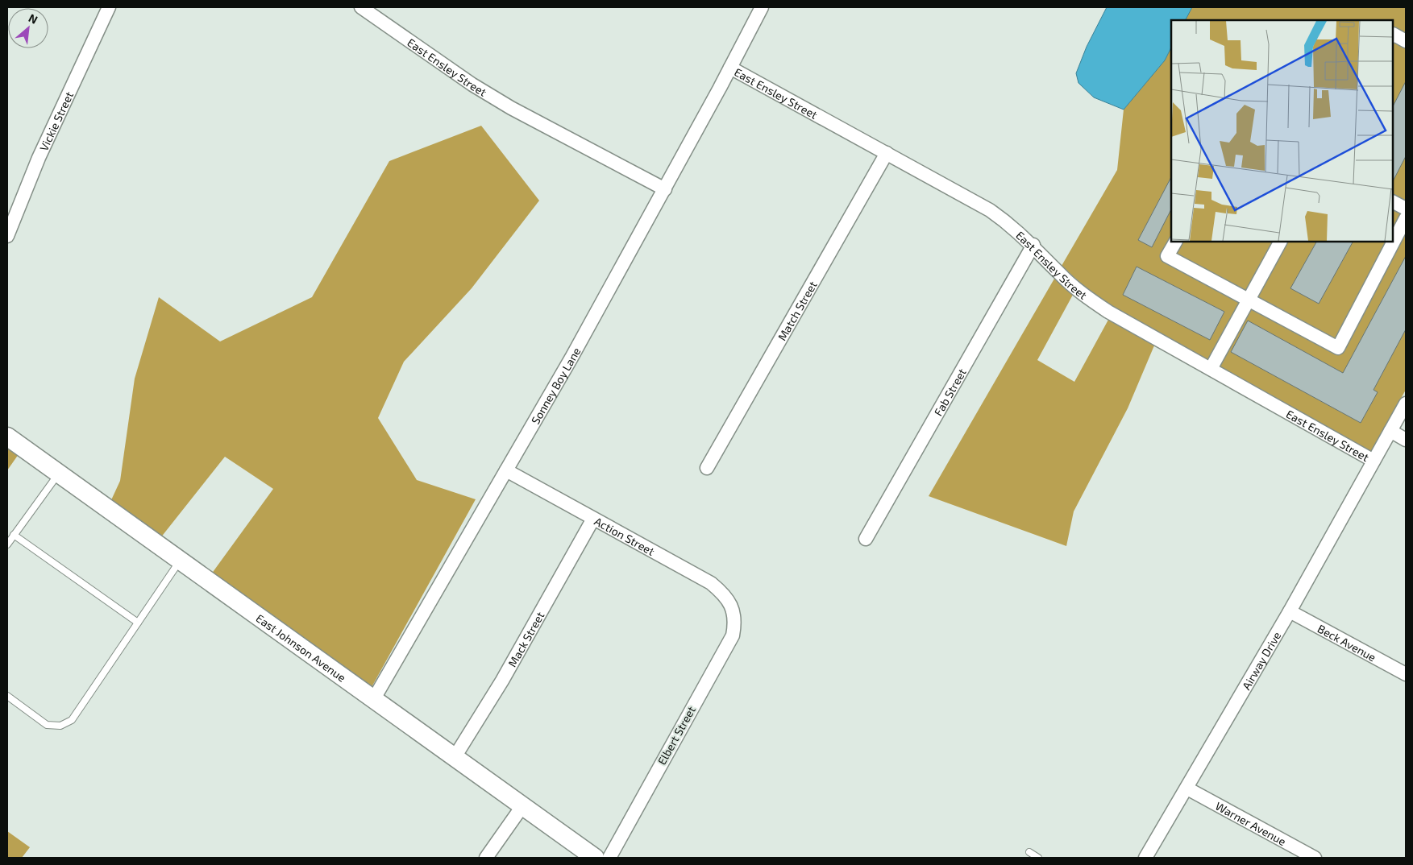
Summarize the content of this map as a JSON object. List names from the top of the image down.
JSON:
{
  "streets": {
    "main road": ["East Johnson Avenue"],
    "street": [
      "East Ensley Street",
      "Vickie Street",
      "Match Street",
      "Sonney Boy Lane",
      "Fab Street",
      "Action Street",
      "Mack Street",
      "Beck Avenue",
      "Airway Drive",
      "Elbert Street",
      "Warner Avenue"
    ]
  },
  "crossings": [
    ["East Ensley Street", "Match Street"],
    ["East Ensley Street", "Sonney Boy Lane"],
    ["East Ensley Street", "Fab Street"],
    ["East Ensley Street", "Airway Drive"],
    ["Sonney Boy Lane", "Action Street"],
    ["Sonney Boy Lane", "East Johnson Avenue"],
    ["Action Street", "Mack Street"],
    ["Action Street", "Elbert Street"],
    ["Mack Street", "East Johnson Avenue"],
    ["Beck Avenue", "Airway Drive"],
    ["Airway Drive", "Warner Avenue"]
  ],
  "north": "top right"
}
